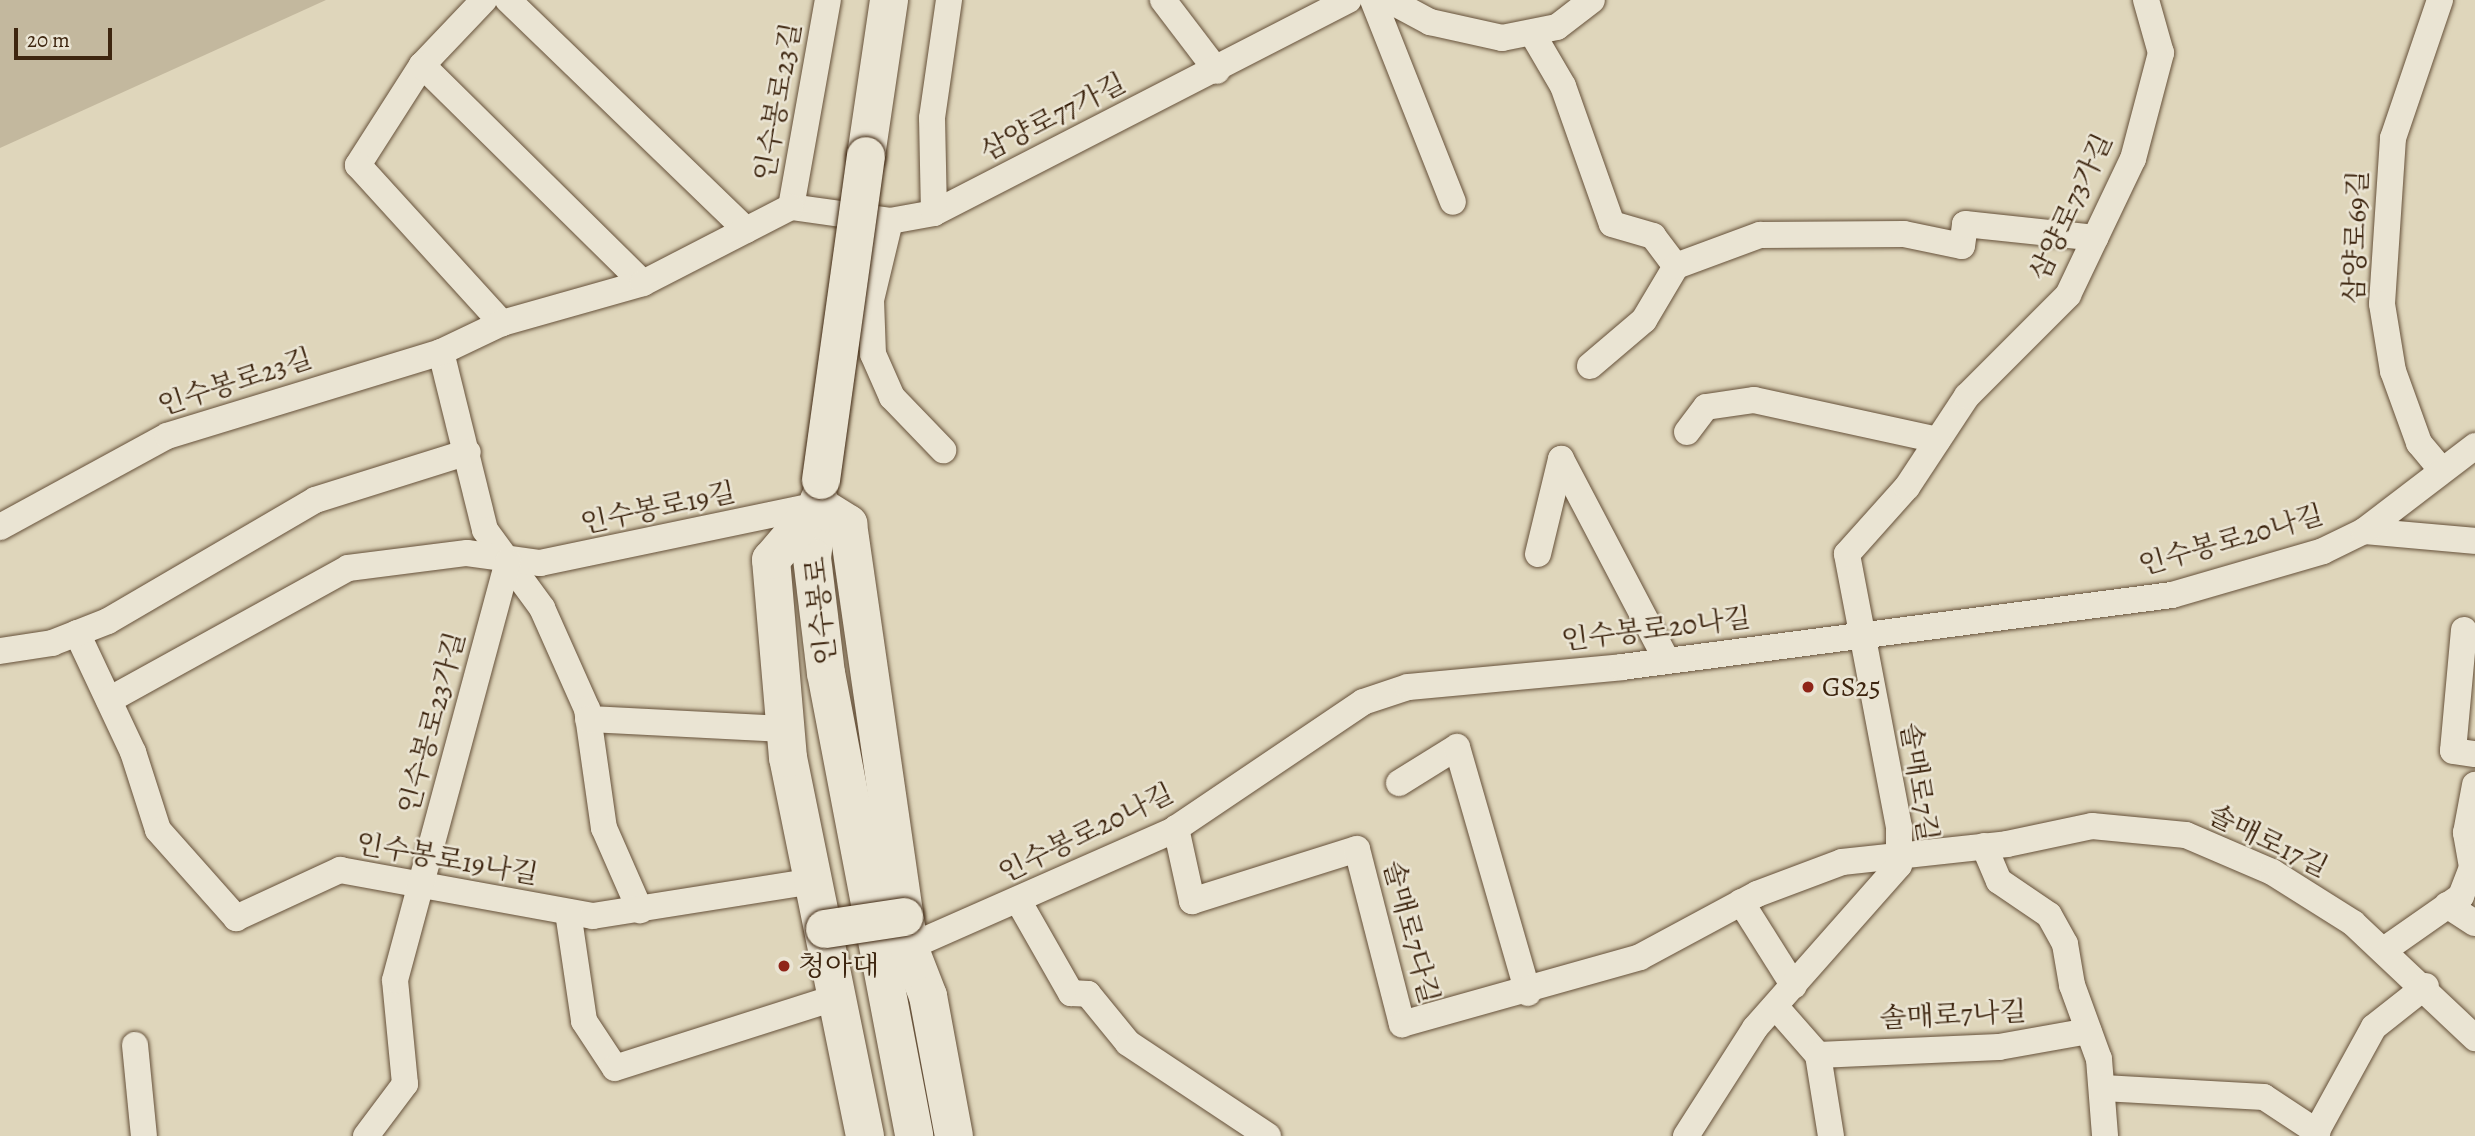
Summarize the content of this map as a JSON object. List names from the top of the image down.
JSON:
{
  "streets": {
    "main road": ["인수봉로"],
    "street": [
      "인수봉로23길",
      "삼양로77가길",
      "삼양로73가길",
      "삼양로69길",
      "인수봉로19길",
      "인수봉로20나길",
      "인수봉로23가길",
      "솔매로7길",
      "솔매로17길",
      "인수봉로19나길",
      "솔매로7다길",
      "솔매로7나길"
    ]
  },
  "crossings": [
    ["인수봉로23길", "삼양로77가길"],
    ["삼양로73가길", "인수봉로20나길"],
    ["삼양로73가길", "솔매로7길"],
    ["삼양로69길", "인수봉로20나길"],
    ["인수봉로19길", "인수봉로"],
    ["인수봉로19길", "인수봉로23가길"],
    ["인수봉로20나길", "솔매로7길"],
    ["인수봉로20나길", "솔매로7다길"],
    ["인수봉로23가길", "인수봉로19나길"],
    ["솔매로7길", "솔매로17길"],
    ["솔매로7길", "솔매로7다길"],
    ["솔매로17길", "솔매로7다길"]
  ],
  "places": ["GS25", "청아대"],
  "scale_bar": "20 m"
}
